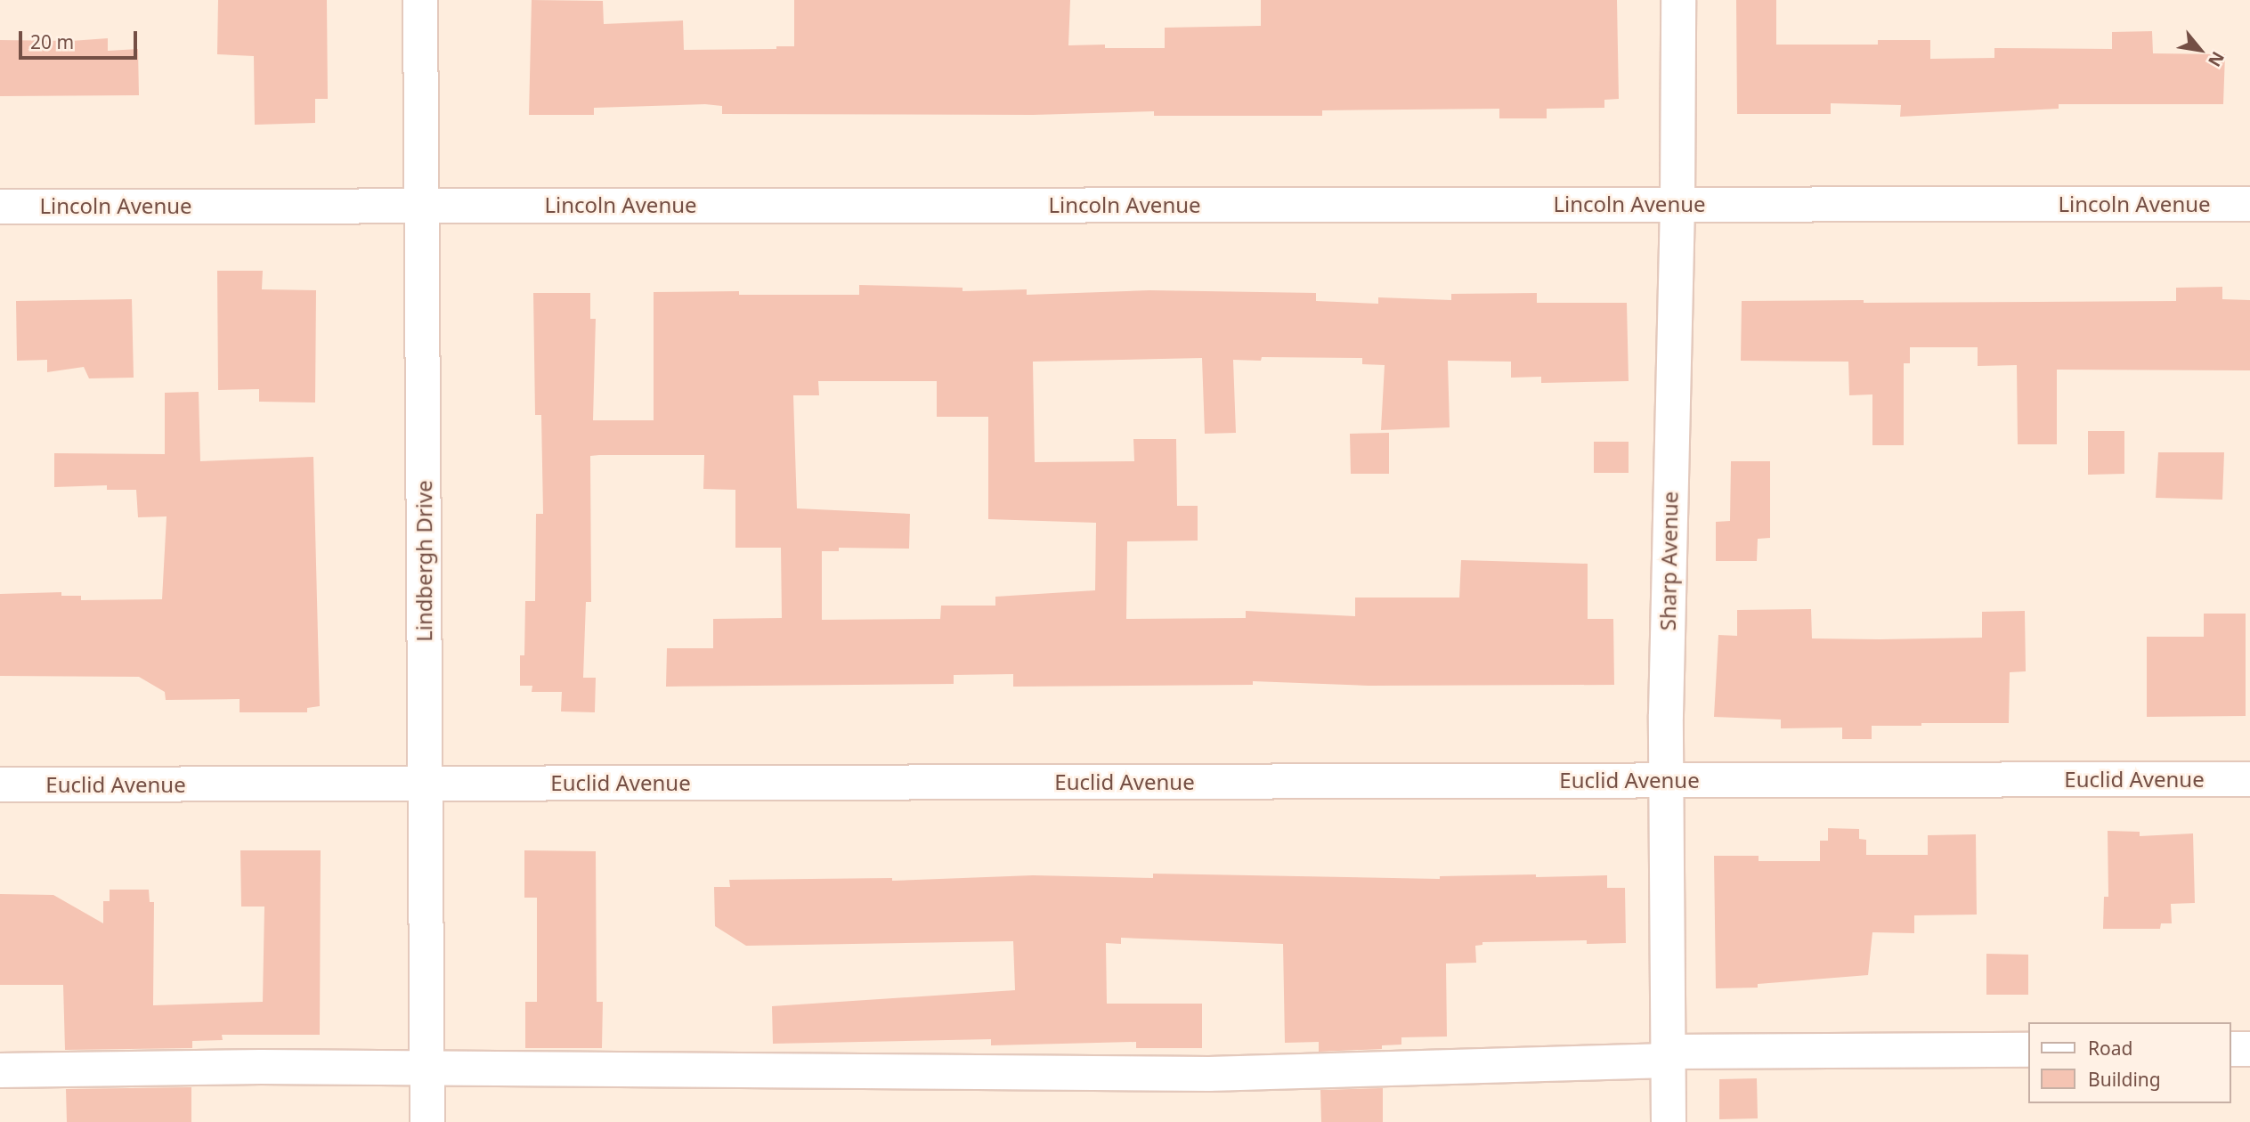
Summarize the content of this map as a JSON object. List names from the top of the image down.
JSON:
{
  "streets": {
    "street": [
      "Lincoln Avenue",
      "Lindbergh Drive",
      "Sharp Avenue",
      "Euclid Avenue"
    ]
  },
  "crossings": [
    ["Lincoln Avenue", "Lindbergh Drive"],
    ["Lincoln Avenue", "Sharp Avenue"],
    ["Lindbergh Drive", "Euclid Avenue"],
    ["Sharp Avenue", "Euclid Avenue"]
  ],
  "legend": ["Road", "Building"],
  "scale_bar": "20 m",
  "north": "bottom right"
}
